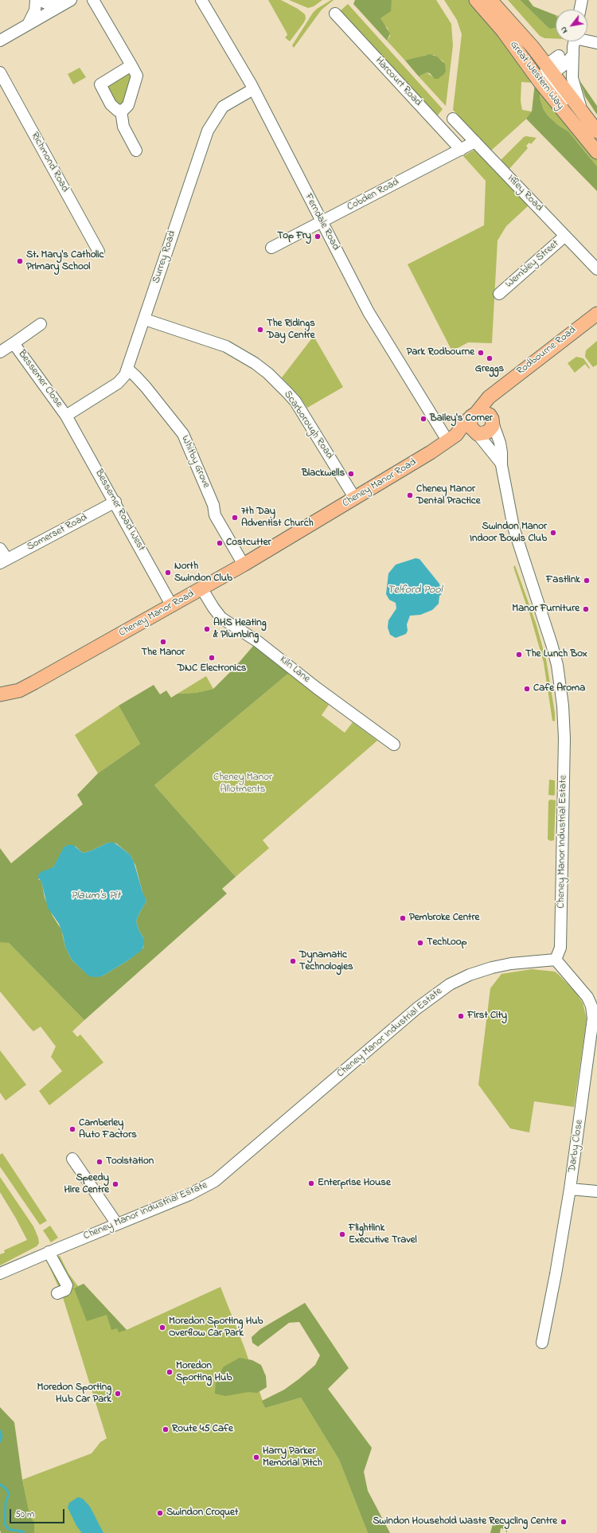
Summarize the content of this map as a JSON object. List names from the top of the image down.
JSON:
{
  "streets": {
    "main road": ["Great Western Way", "Rodbourne Road", "Cheney Manor Road"],
    "street": [
      "Harcourt Road",
      "Richmond Road",
      "Iffley Road",
      "Cobden Road",
      "Ferndale Road",
      "Surrey Road",
      "Wembley Street",
      "Bessemer Close",
      "Scarborough Road",
      "Whitby Grove",
      "Bessemer Road West",
      "Somerset Road",
      "Kiln Lane",
      "Cheney Manor Industrial Estate",
      "Darby Close"
    ]
  },
  "crossings": [
    ["Harcourt Road", "Cobden Road"],
    ["Iffley Road", "Cobden Road"],
    ["Iffley Road", "Wembley Street"],
    ["Cobden Road", "Ferndale Road"],
    ["Ferndale Road", "Surrey Road"],
    ["Ferndale Road", "Cheney Manor Road"],
    ["Surrey Road", "Bessemer Close"],
    ["Surrey Road", "Scarborough Road"],
    ["Surrey Road", "Whitby Grove"],
    ["Surrey Road", "Bessemer Road West"],
    ["Rodbourne Road", "Cheney Manor Road"],
    ["Rodbourne Road", "Cheney Manor Industrial Estate"],
    ["Bessemer Close", "Bessemer Road West"],
    ["Scarborough Road", "Cheney Manor Road"],
    ["Whitby Grove", "Cheney Manor Road"],
    ["Cheney Manor Road", "Bessemer Road West"],
    ["Cheney Manor Road", "Kiln Lane"],
    ["Cheney Manor Road", "Cheney Manor Industrial Estate"],
    ["Bessemer Road West", "Somerset Road"],
    ["Cheney Manor Industrial Estate", "Darby Close"]
  ],
  "water": ["Telford Pool", "Plaum's Pit"],
  "parks": ["Cheney Manor Allotments"],
  "places": [
    "Top Fry",
    "St. Mary's Catholic Primary School",
    "The Ridings Day Centre",
    "Park Rodbourne",
    "Greggs",
    "Bailey's Corner",
    "Blackwells",
    "Cheney Manor Dental Practice",
    "7th Day Adventist Church",
    "Swindon Manor Indoor Bowls Club",
    "Costcutter",
    "North Swindon Club",
    "Fastlink",
    "Manor Furniture",
    "AHS Heating & Plumbing",
    "The Manor",
    "The Lunch Box",
    "DNC Electronics",
    "Cafe Aroma",
    "Pembroke Centre",
    "TechLoop",
    "Dynamatic Technologies",
    "First City",
    "Camberley Auto Factors",
    "Toolstation",
    "Enterprise House",
    "Speedy Hire Centre",
    "Flightlink Executive Travel",
    "Moredon Sporting Hub Overflow Car Park",
    "Moredon Sporting Hub",
    "Moredon Sporting Hub Car Park",
    "Route 45 Cafe",
    "Harry Parker Memorial Pitch",
    "Swindon Croquet",
    "Swindon Household Waste Recycling Centre"
  ],
  "scale_bar": "50 m",
  "north": "bottom left"
}
